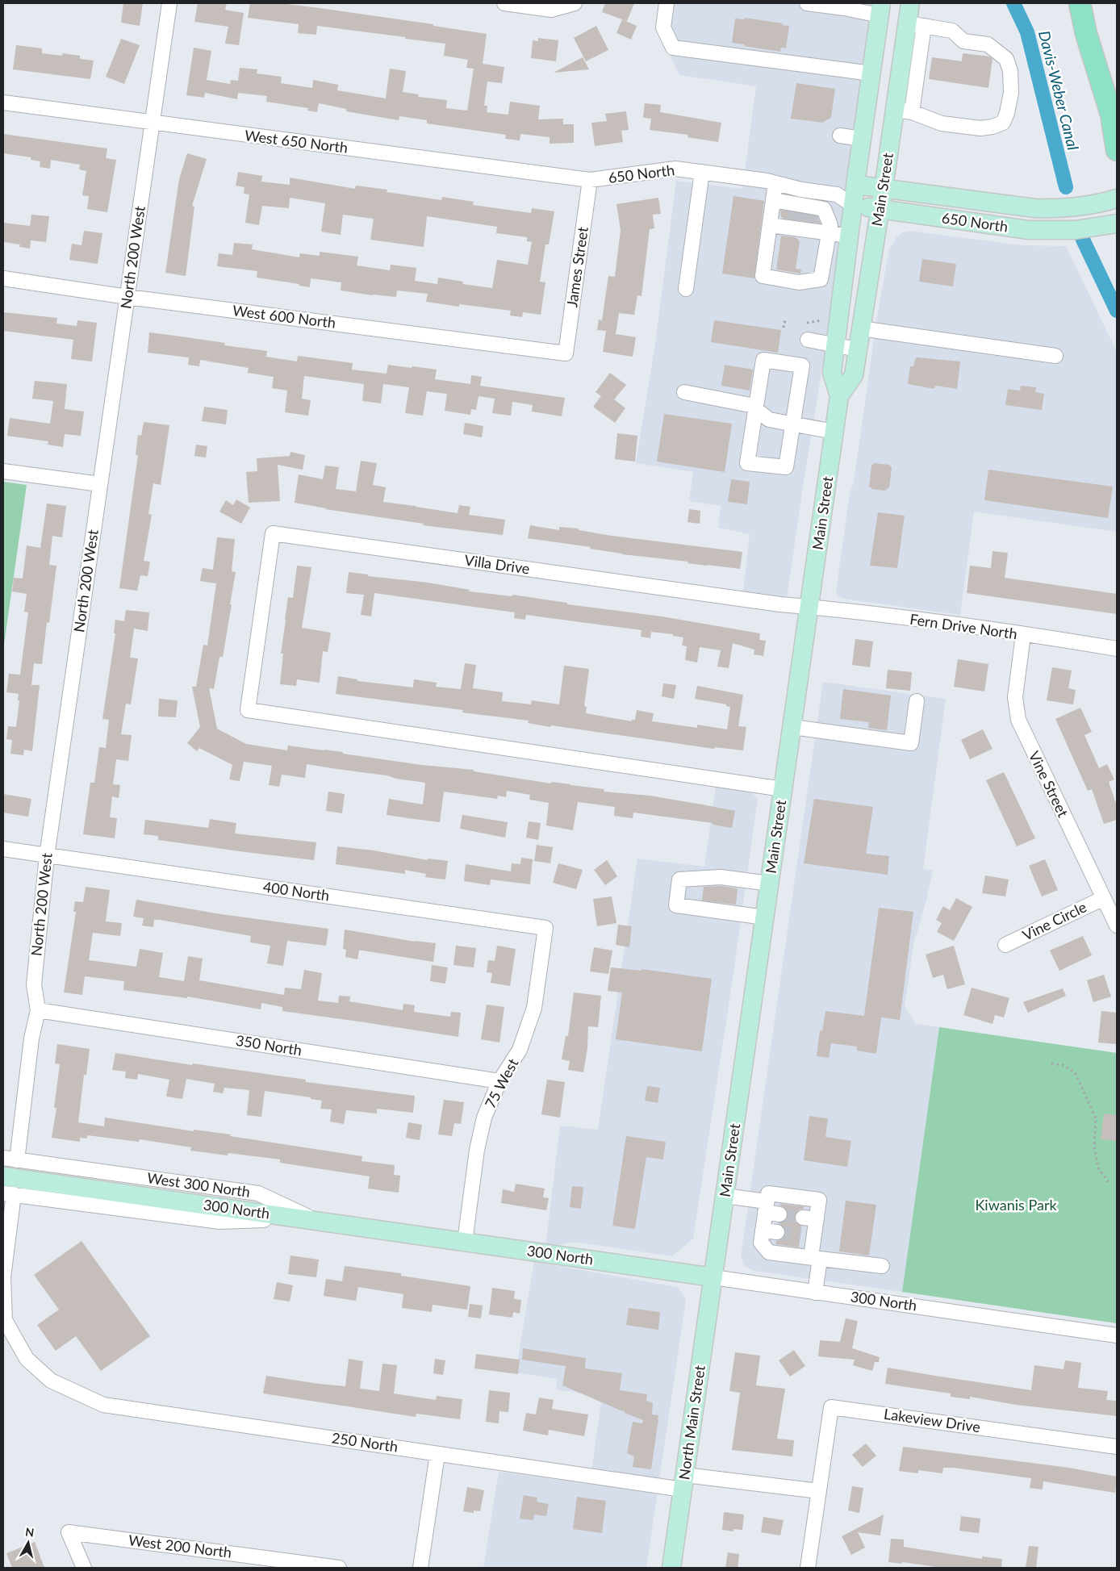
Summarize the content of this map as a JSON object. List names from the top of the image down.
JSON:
{
  "streets": {
    "main road": [
      "650 North",
      "Main Street",
      "300 North",
      "North Main Street"
    ],
    "street": [
      "West 650 North",
      "North 200 West",
      "James Street",
      "West 600 North",
      "Villa Drive",
      "Fern Drive North",
      "Vine Street",
      "400 North",
      "Vine Circle",
      "350 North",
      "75 West",
      "West 300 North",
      "Lakeview Drive",
      "250 North",
      "West 200 North"
    ]
  },
  "crossings": [
    ["West 650 North", "650 North"],
    ["West 650 North", "North 200 West"],
    ["West 650 North", "James Street"],
    ["650 North", "Main Street"],
    ["650 North", "James Street"],
    ["Main Street", "Villa Drive"],
    ["Main Street", "Fern Drive North"],
    ["Main Street", "300 North"],
    ["Main Street", "North Main Street"],
    ["North 200 West", "West 600 North"],
    ["North 200 West", "400 North"],
    ["North 200 West", "350 North"],
    ["North 200 West", "West 300 North"],
    ["James Street", "West 600 North"],
    ["Villa Drive", "Fern Drive North"],
    ["Fern Drive North", "Vine Street"],
    ["Vine Street", "Vine Circle"],
    ["400 North", "75 West"],
    ["350 North", "75 West"],
    ["75 West", "300 North"],
    ["West 300 North", "300 North"],
    ["West 300 North", "250 North"],
    ["300 North", "North Main Street"],
    ["North Main Street", "250 North"]
  ],
  "water": ["Davis-Weber Canal"],
  "parks": ["Kiwanis Park"],
  "north": "top"
}
